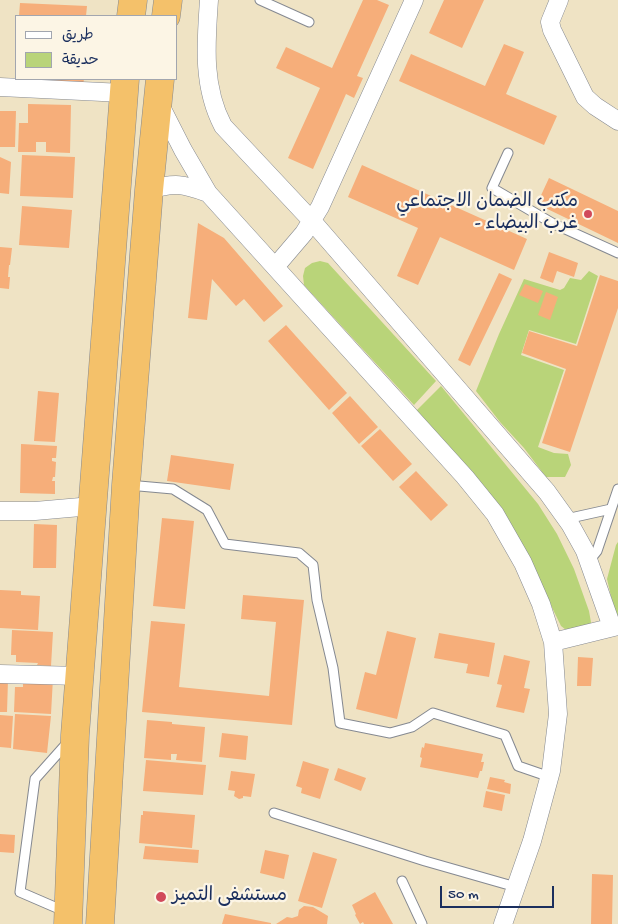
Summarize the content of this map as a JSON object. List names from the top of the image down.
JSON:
{
  "places": ["مكتب الضمان الاجتماعي - غرب البيضاء", "مستشفى التميز"],
  "legend": ["طريق", "حديقة"],
  "scale_bar": "50 m"
}
